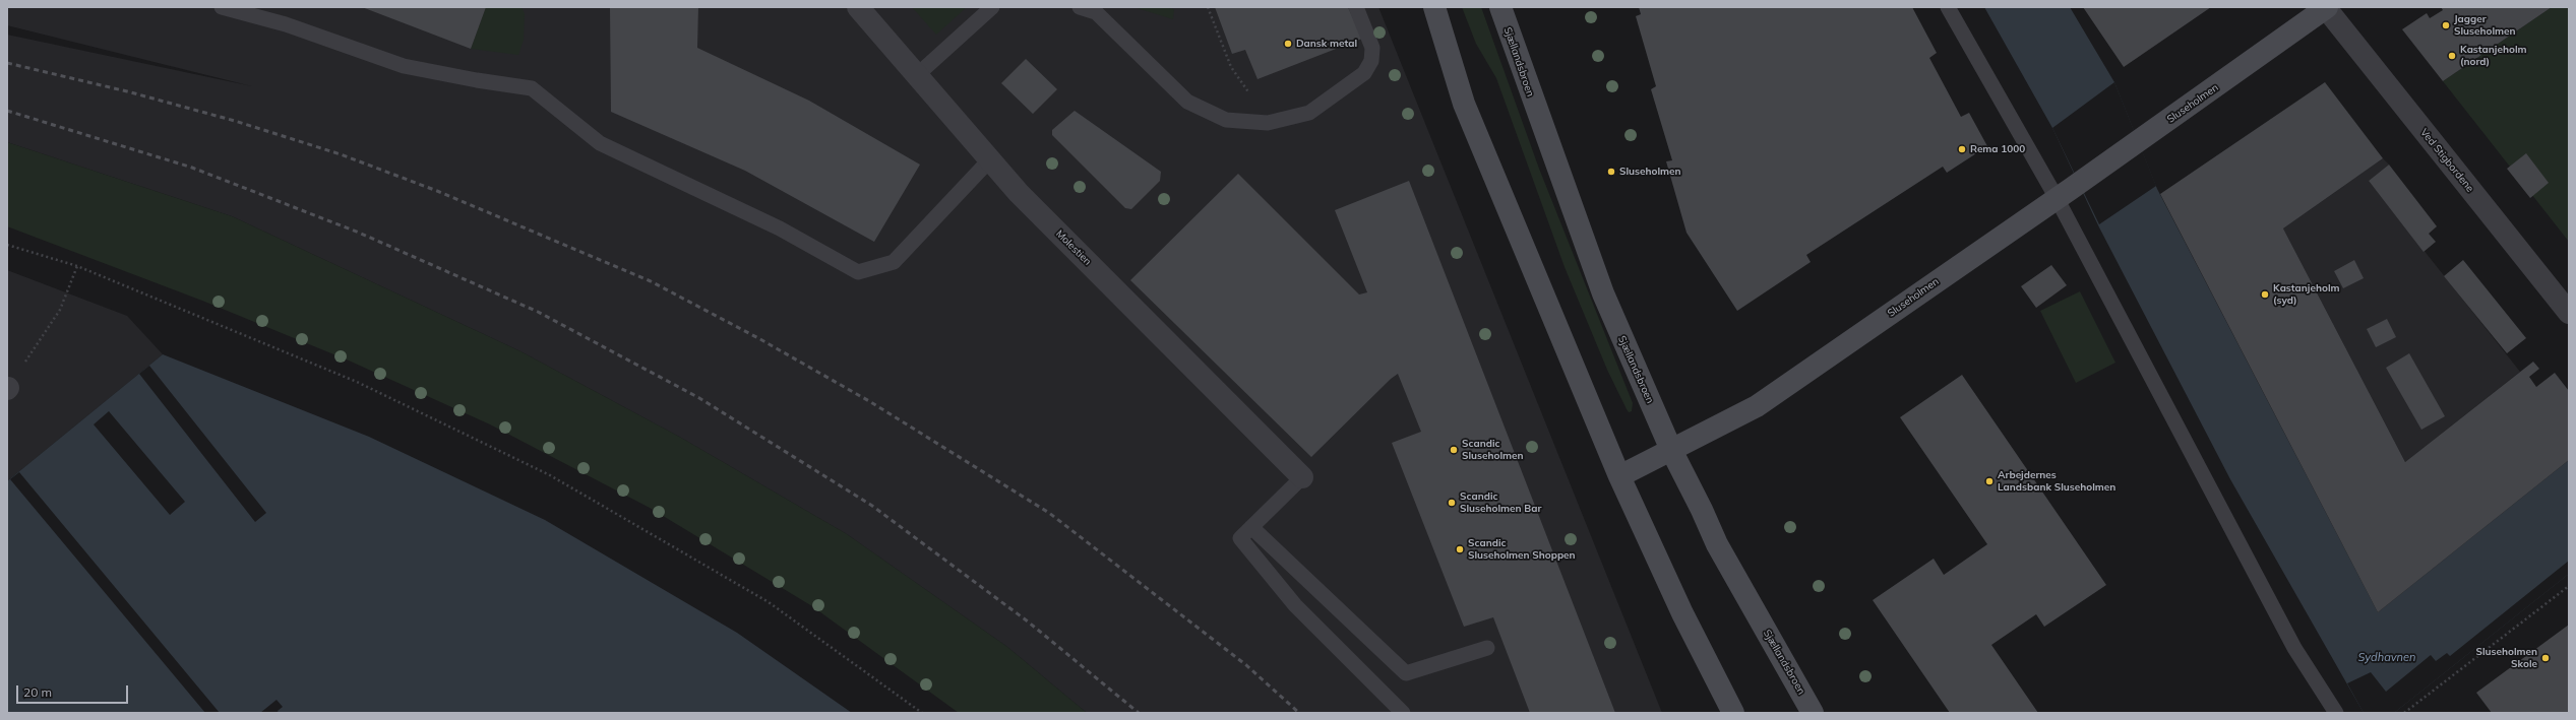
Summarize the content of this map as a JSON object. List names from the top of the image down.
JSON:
{
  "streets": {
    "street": [
      "Sjællandsbroen",
      "Sluseholmen",
      "Ved Stigbordene",
      "Molestien"
    ]
  },
  "crossings": [
    ["Sjællandsbroen", "Sluseholmen"],
    ["Sluseholmen", "Ved Stigbordene"]
  ],
  "water": ["Sydhavnen"],
  "places": [
    "Jagger Sluseholmen",
    "Dansk metal",
    "Kastanjeholm (nord)",
    "Rema 1000",
    "Sluseholmen",
    "Kastanjeholm (syd)",
    "Scandic Sluseholmen",
    "Arbejdernes Landsbank Sluseholmen",
    "Scandic Sluseholmen Bar",
    "Scandic Sluseholmen Shoppen",
    "Sluseholmen Skole"
  ],
  "scale_bar": "20 m"
}
